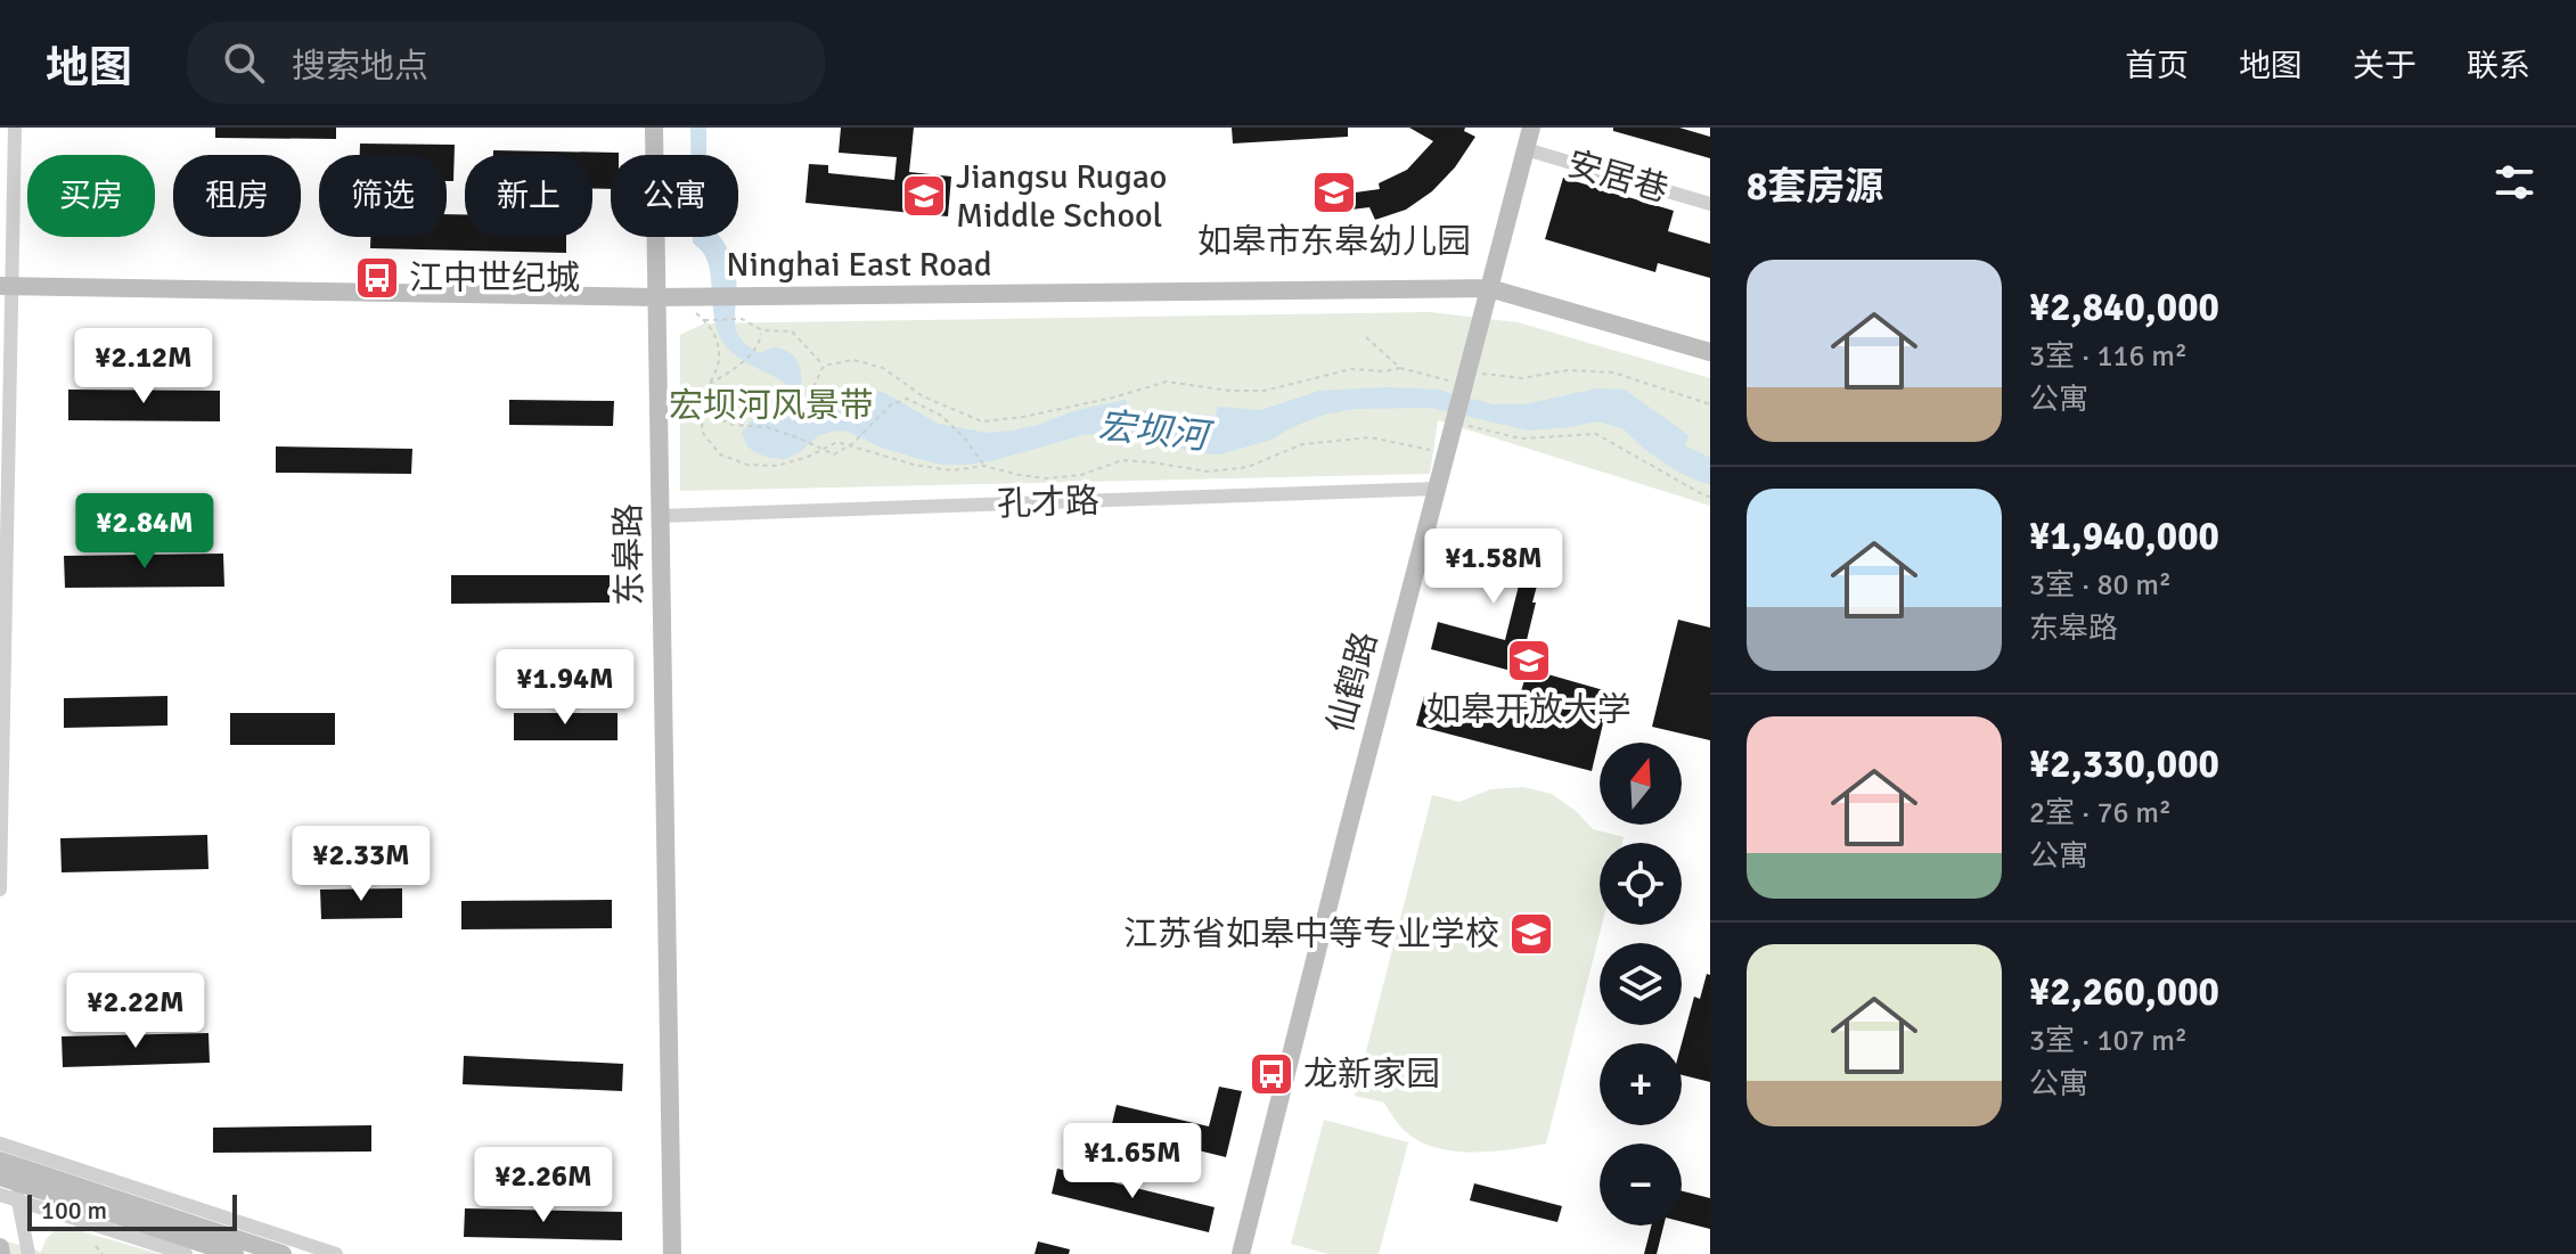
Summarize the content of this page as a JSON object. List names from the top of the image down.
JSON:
{
  "streets": {
    "street": [
      "安居巷",
      "Ninghai East Road",
      "孔才路",
      "东皋路",
      "仙鹤路"
    ]
  },
  "crossings": [
    ["安居巷", "仙鹤路"],
    ["Ninghai East Road", "东皋路"],
    ["Ninghai East Road", "仙鹤路"],
    ["孔才路", "东皋路"],
    ["孔才路", "仙鹤路"]
  ],
  "water": ["宏坝河"],
  "parks": ["宏坝河风景带"],
  "places": {
    "school or university": [
      "如皋市东皋幼儿园",
      "Jiangsu Rugao Middle School",
      "如皋开放大学",
      "江苏省如皋中等专业学校"
    ],
    "bus stop": ["江中世纪城", "龙新家园"]
  },
  "scale_bar": "100 m",
  "north": "top",
  "page": {
    "header": "地图",
    "search": "搜索地点",
    "nav": [
      "首页",
      "地图",
      "关于",
      "联系"
    ],
    "heading": "8套房源",
    "chip": [
      "买房",
      "租房",
      "筛选",
      "新上",
      "公寓"
    ],
    "list": [
      {
        "name": "¥2,840,000",
        "note": "3室 · 116 m² · 公寓"
      },
      {
        "name": "¥1,940,000",
        "note": "3室 · 80 m² · 东皋路"
      },
      {
        "name": "¥2,330,000",
        "note": "2室 · 76 m² · 公寓"
      },
      {
        "name": "¥2,260,000",
        "note": "3室 · 107 m² · 公寓"
      }
    ],
    "price": [
      "¥2.12M",
      "¥2.84M",
      "¥1.58M",
      "¥1.94M",
      "¥2.33M",
      "¥2.22M",
      "¥1.65M",
      "¥2.26M"
    ],
    "map_buttons": ["+", "−"],
    "scale": "100 m"
  }
}
